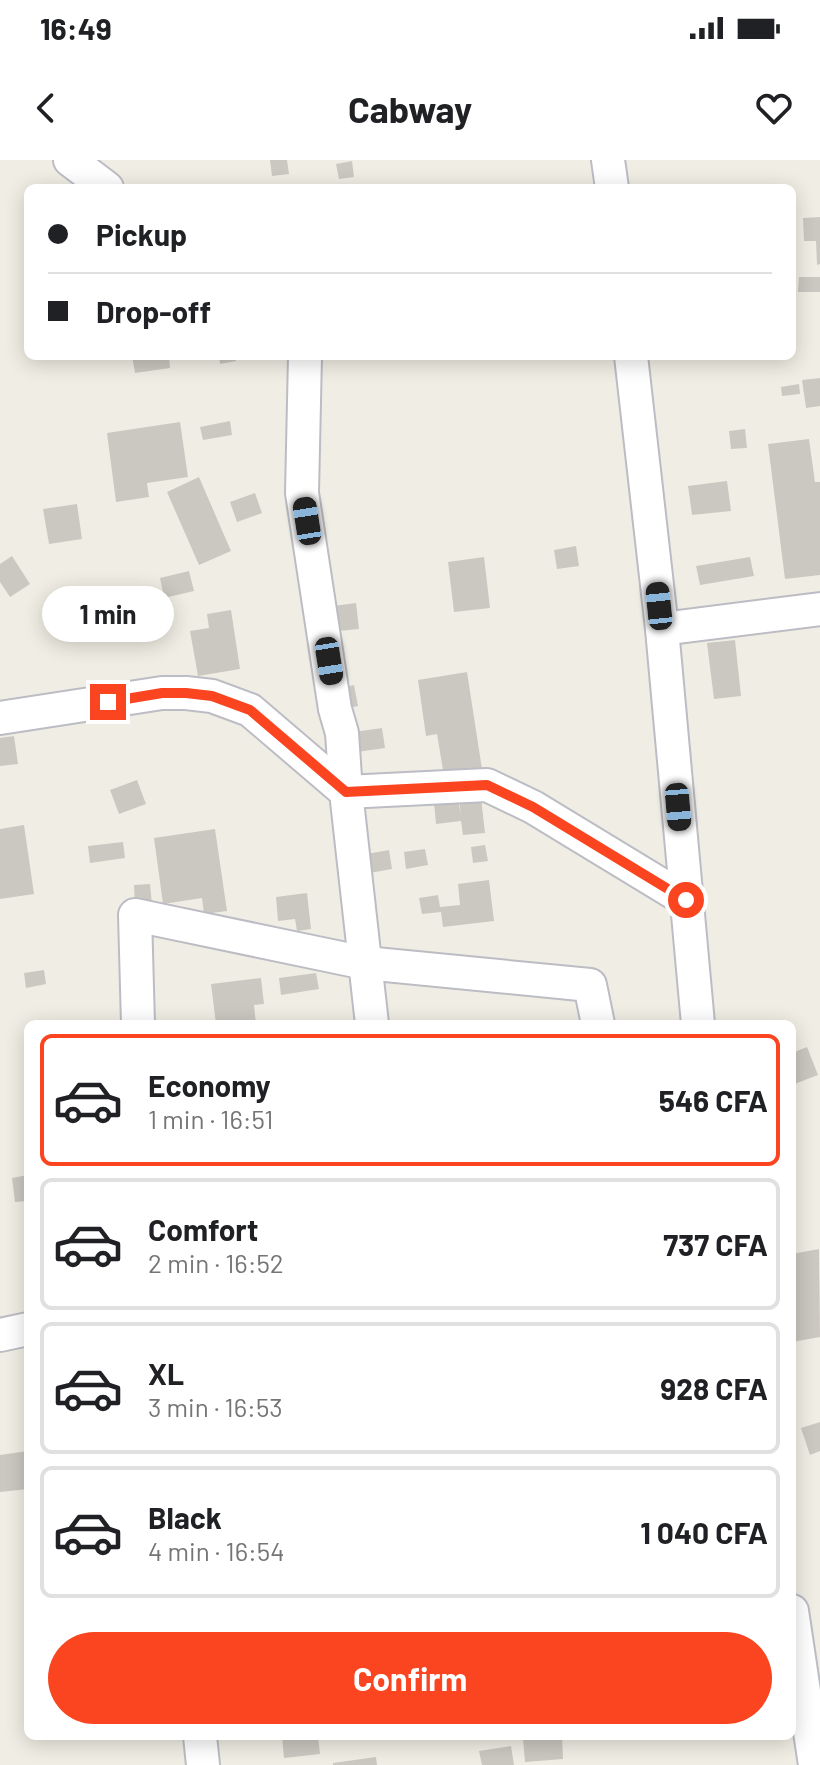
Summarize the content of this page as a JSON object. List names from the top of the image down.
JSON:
{
  "page": {
    "status": "16:49",
    "header": "Cabway",
    "banner": ["Pickup", "Drop-off"],
    "bubble": "1 min",
    "list": [
      {
        "name": "Economy",
        "note": "1 min · 16:51",
        "value": "546 CFA"
      },
      {
        "name": "Comfort",
        "note": "2 min · 16:52",
        "value": "737 CFA"
      },
      {
        "name": "XL",
        "note": "3 min · 16:53",
        "value": "928 CFA"
      },
      {
        "name": "Black",
        "note": "4 min · 16:54",
        "value": "1 040 CFA"
      }
    ],
    "buttons": "Confirm"
  }
}
